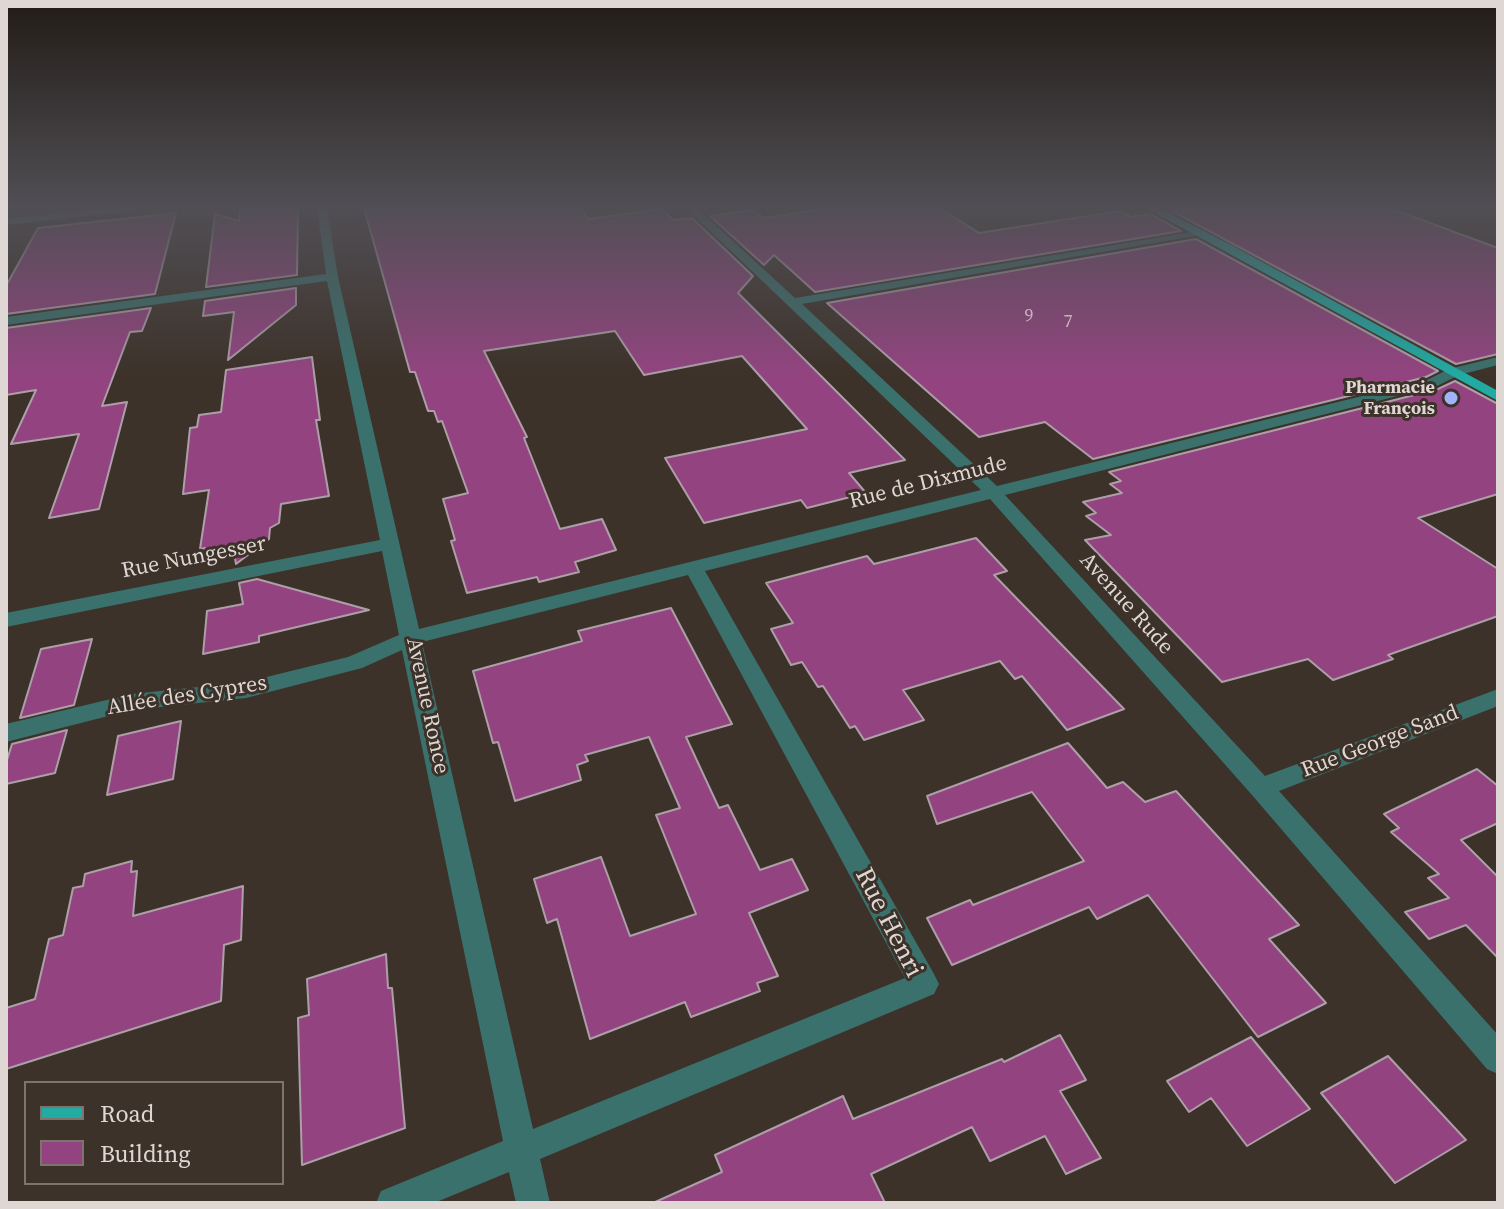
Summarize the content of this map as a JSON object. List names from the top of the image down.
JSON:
{
  "streets": {
    "street": [
      "Rue de Dixmude",
      "Rue Nungesser",
      "Avenue Rude",
      "Allée des Cypres",
      "Avenue Ronce",
      "Rue George Sand",
      "Rue Henri"
    ]
  },
  "crossings": [
    ["Rue de Dixmude", "Avenue Rude"],
    ["Rue de Dixmude", "Allée des Cypres"],
    ["Rue de Dixmude", "Avenue Ronce"],
    ["Rue de Dixmude", "Rue Henri"],
    ["Rue Nungesser", "Avenue Ronce"],
    ["Avenue Rude", "Rue George Sand"],
    ["Allée des Cypres", "Avenue Ronce"],
    ["Avenue Ronce", "Rue Henri"]
  ],
  "places": ["Pharmacie François"],
  "house_numbers": ["9", "7"],
  "legend": ["Road", "Building"]
}
